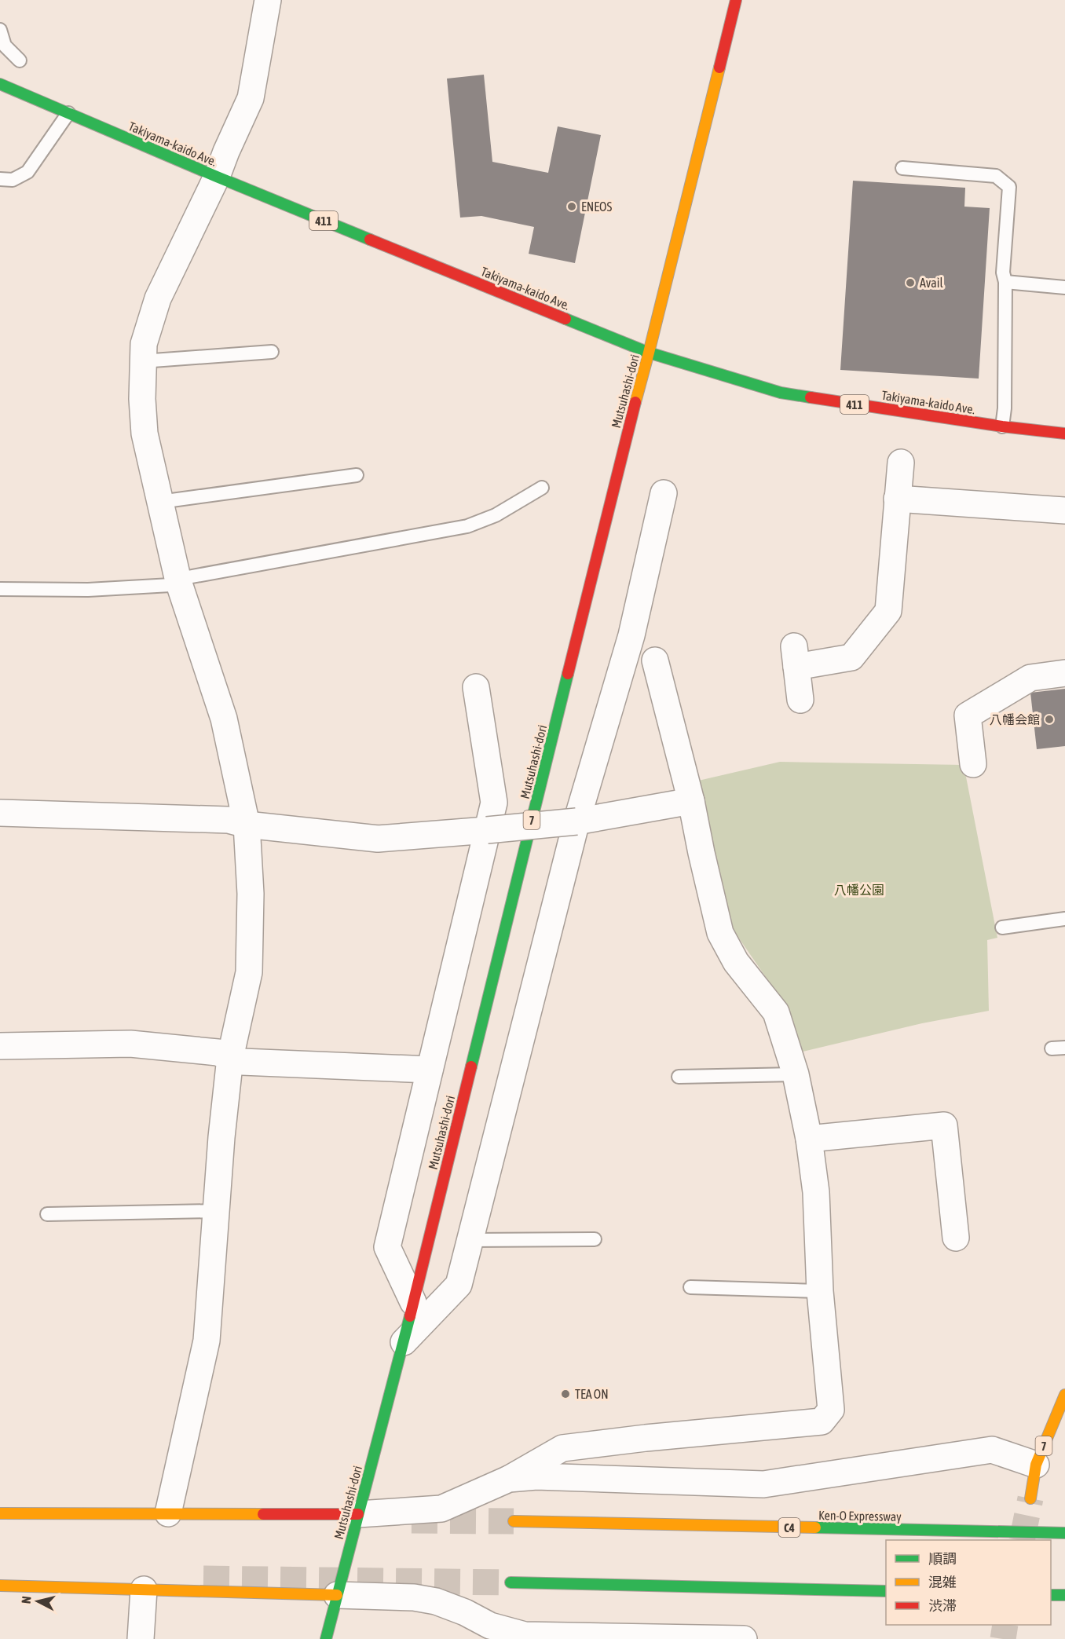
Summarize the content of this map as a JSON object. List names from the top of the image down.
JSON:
{
  "streets": {
    "main road": [
      "Takiyama-kaido Ave.",
      "411",
      "Mutsuhashi-dori",
      "7",
      "Ken-O Expressway",
      "C4"
    ]
  },
  "crossings": [
    ["Takiyama-kaido Ave.", "Mutsuhashi-dori"]
  ],
  "parks": ["八幡公園"],
  "places": [
    "ENEOS",
    "Avail",
    "八幡会館",
    "TEA ON"
  ],
  "legend": ["順調", "混雑", "渋滞"],
  "north": "left"
}
